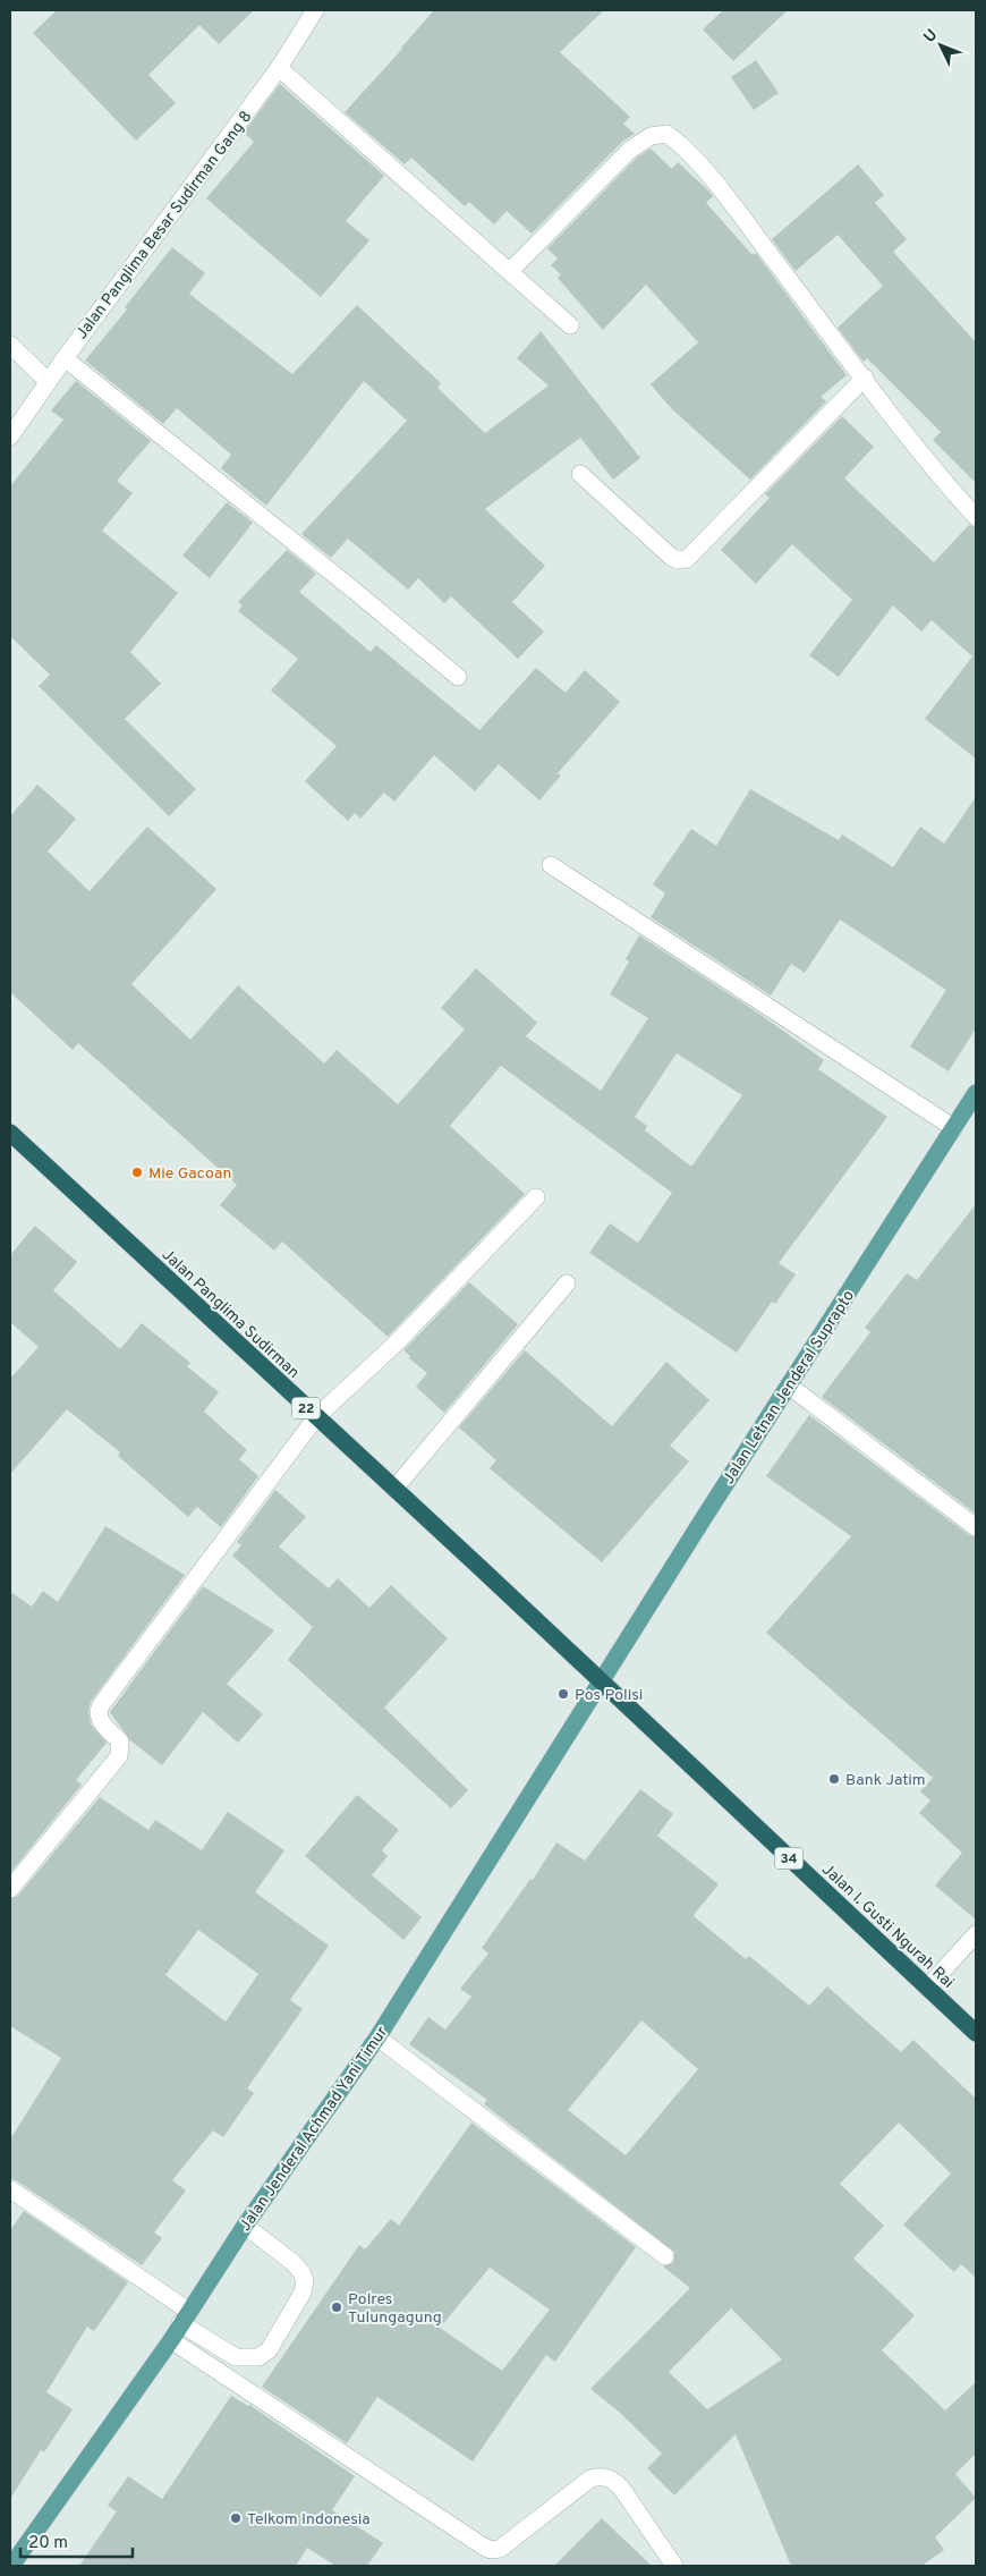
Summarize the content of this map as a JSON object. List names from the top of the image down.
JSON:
{
  "streets": {
    "highway": [
      "Jalan Panglima Sudirman",
      "22",
      "34",
      "Jalan I. Gusti Ngurah Rai"
    ],
    "main road": ["Jalan Letnan Jenderal Suprapto", "Jalan Jenderal Achmad Yani Timur"],
    "street": ["Jalan Panglima Besar Sudirman Gang 8"]
  },
  "crossings": [
    ["Jalan Panglima Sudirman", "Jalan Letnan Jenderal Suprapto"],
    ["Jalan Panglima Sudirman", "Jalan I. Gusti Ngurah Rai"],
    ["Jalan Panglima Sudirman", "Jalan Jenderal Achmad Yani Timur"],
    ["Jalan Letnan Jenderal Suprapto", "Jalan I. Gusti Ngurah Rai"],
    ["Jalan Letnan Jenderal Suprapto", "Jalan Jenderal Achmad Yani Timur"],
    ["Jalan I. Gusti Ngurah Rai", "Jalan Jenderal Achmad Yani Timur"]
  ],
  "places": [
    "Mie Gacoan",
    "Pos Polisi",
    "Bank Jatim",
    "Polres Tulungagung",
    "Telkom Indonesia"
  ],
  "scale_bar": "20 m",
  "north": "top left"
}
